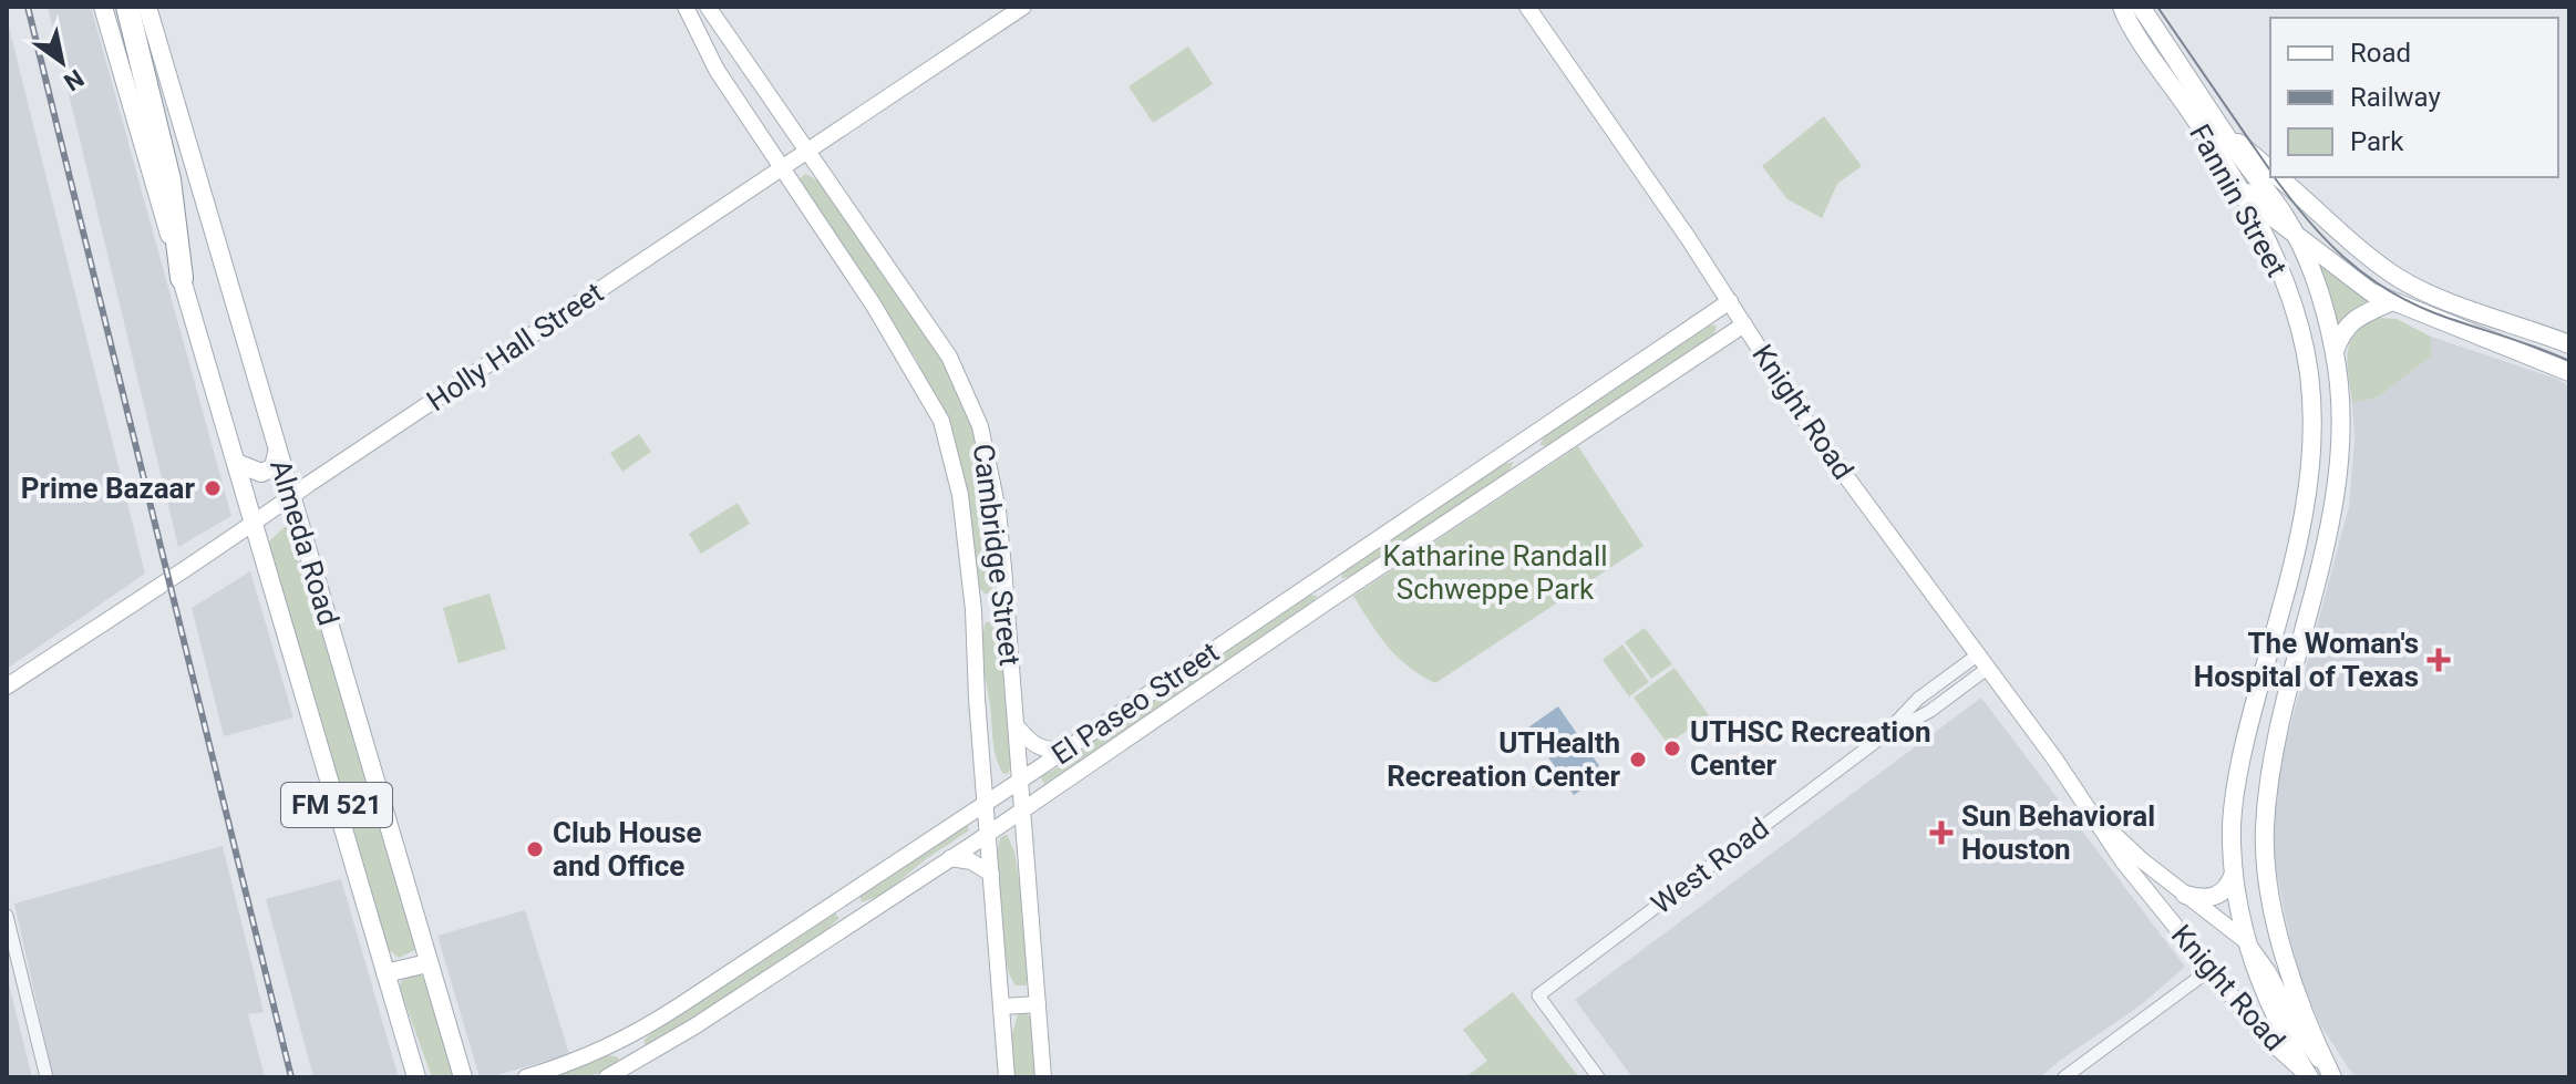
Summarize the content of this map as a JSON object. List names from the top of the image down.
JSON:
{
  "streets": {
    "main road": ["Fannin Street", "Almeda Road", "FM 521"],
    "street": [
      "Holly Hall Street",
      "Knight Road",
      "Cambridge Street",
      "El Paseo Street",
      "West Road"
    ]
  },
  "crossings": [
    ["Fannin Street", "Knight Road"],
    ["Holly Hall Street", "Almeda Road"],
    ["Holly Hall Street", "Cambridge Street"],
    ["Knight Road", "El Paseo Street"],
    ["Knight Road", "West Road"],
    ["Cambridge Street", "El Paseo Street"]
  ],
  "parks": ["Katharine Randall Schweppe Park"],
  "places": {
    "other": [
      "Prime Bazaar",
      "UTHSC Recreation Center",
      "UTHealth Recreation Center",
      "Club House and Office"
    ],
    "health": ["The Woman's Hospital of Texas", "Sun Behavioral Houston"]
  },
  "legend": ["Road", "Railway", "Park"],
  "north": "bottom right"
}
